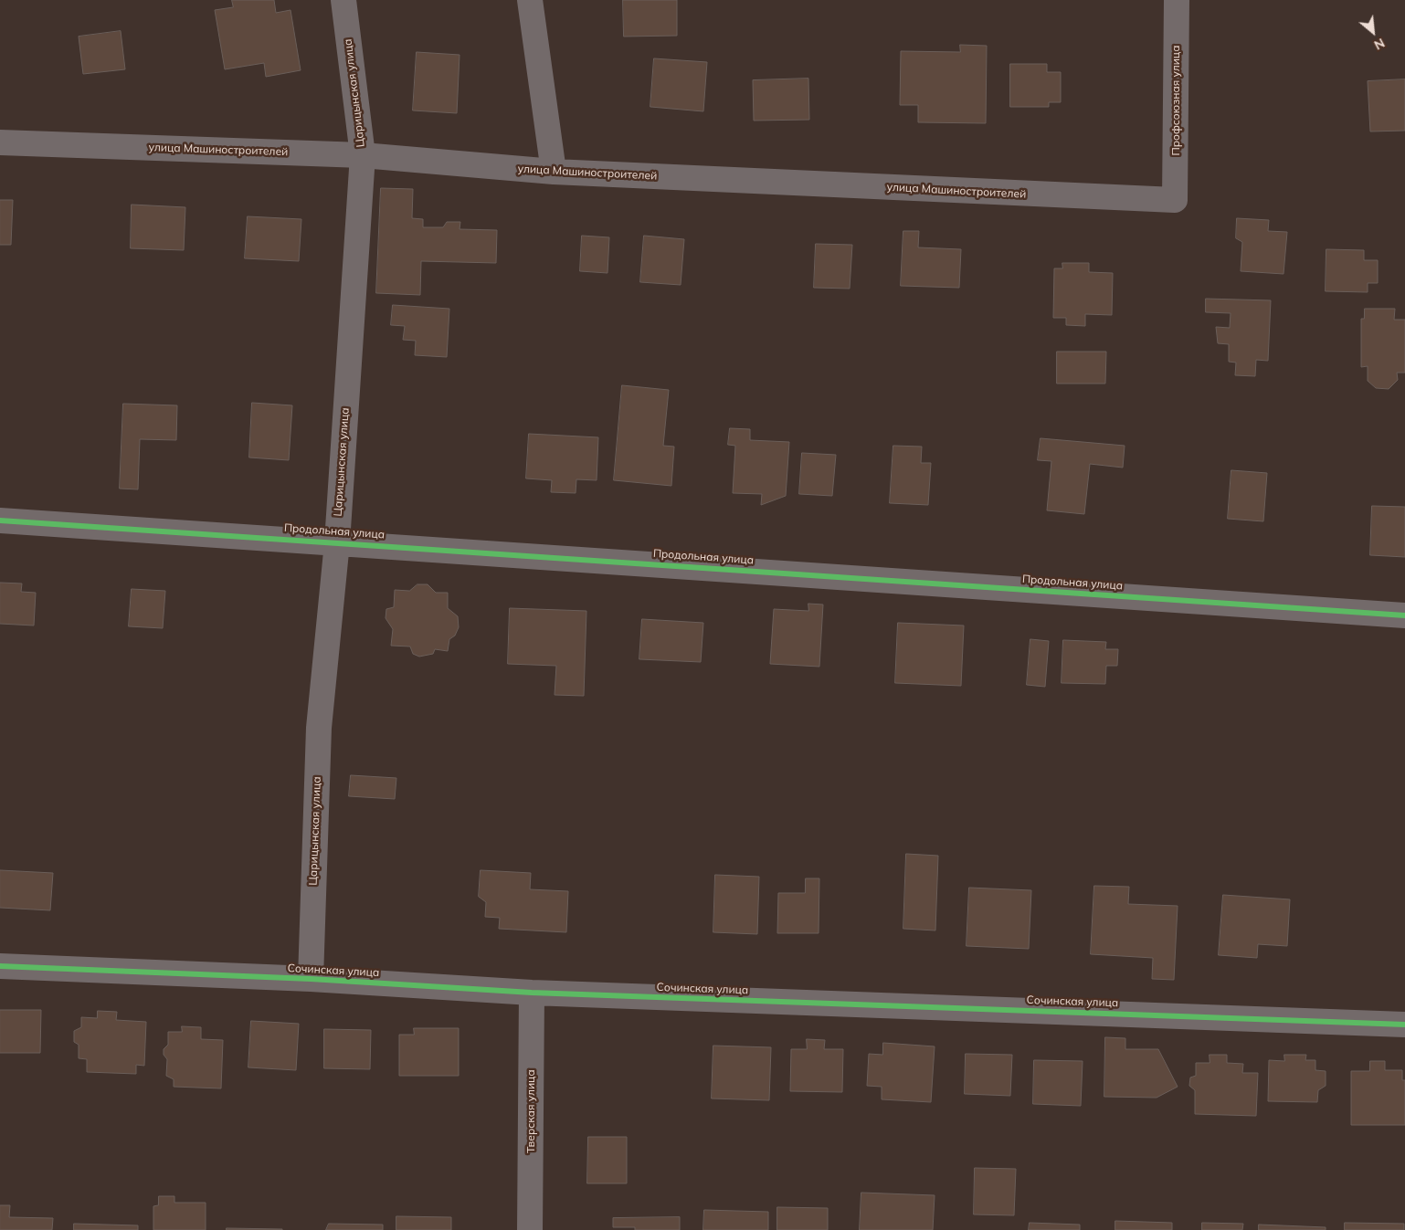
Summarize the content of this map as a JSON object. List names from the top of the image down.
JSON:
{
  "streets": {
    "street": [
      "Царицынская улица",
      "Профсоюзная улица",
      "улица Машиностроителей",
      "Продольная улица",
      "Сочинская улица",
      "Тверская улица"
    ]
  },
  "crossings": [
    ["Царицынская улица", "улица Машиностроителей"],
    ["Царицынская улица", "Продольная улица"],
    ["Царицынская улица", "Сочинская улица"],
    ["Профсоюзная улица", "улица Машиностроителей"],
    ["Сочинская улица", "Тверская улица"]
  ],
  "north": "bottom right"
}
